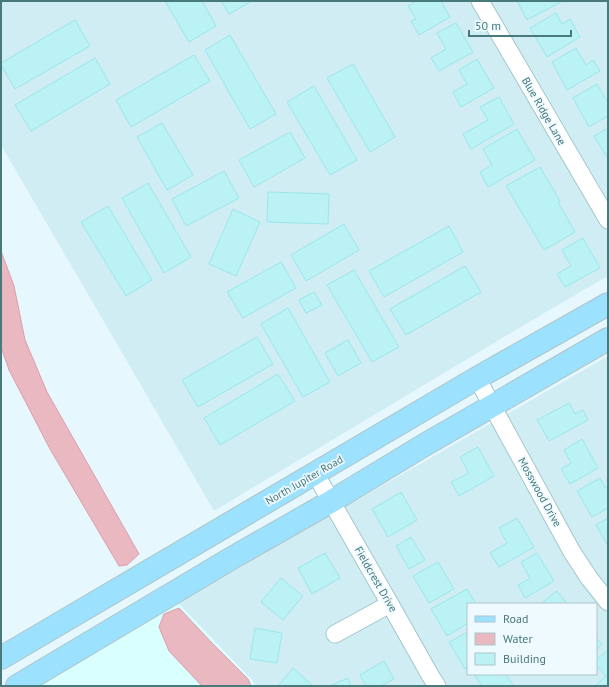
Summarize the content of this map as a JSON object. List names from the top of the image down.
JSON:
{
  "streets": {
    "main road": ["North Jupiter Road"],
    "street": ["Blue Ridge Lane", "Mosswood Drive", "Fieldcrest Drive"]
  },
  "crossings": [
    ["North Jupiter Road", "Mosswood Drive"],
    ["North Jupiter Road", "Fieldcrest Drive"]
  ],
  "legend": ["Road", "Water", "Building"],
  "scale_bar": "50 m"
}
